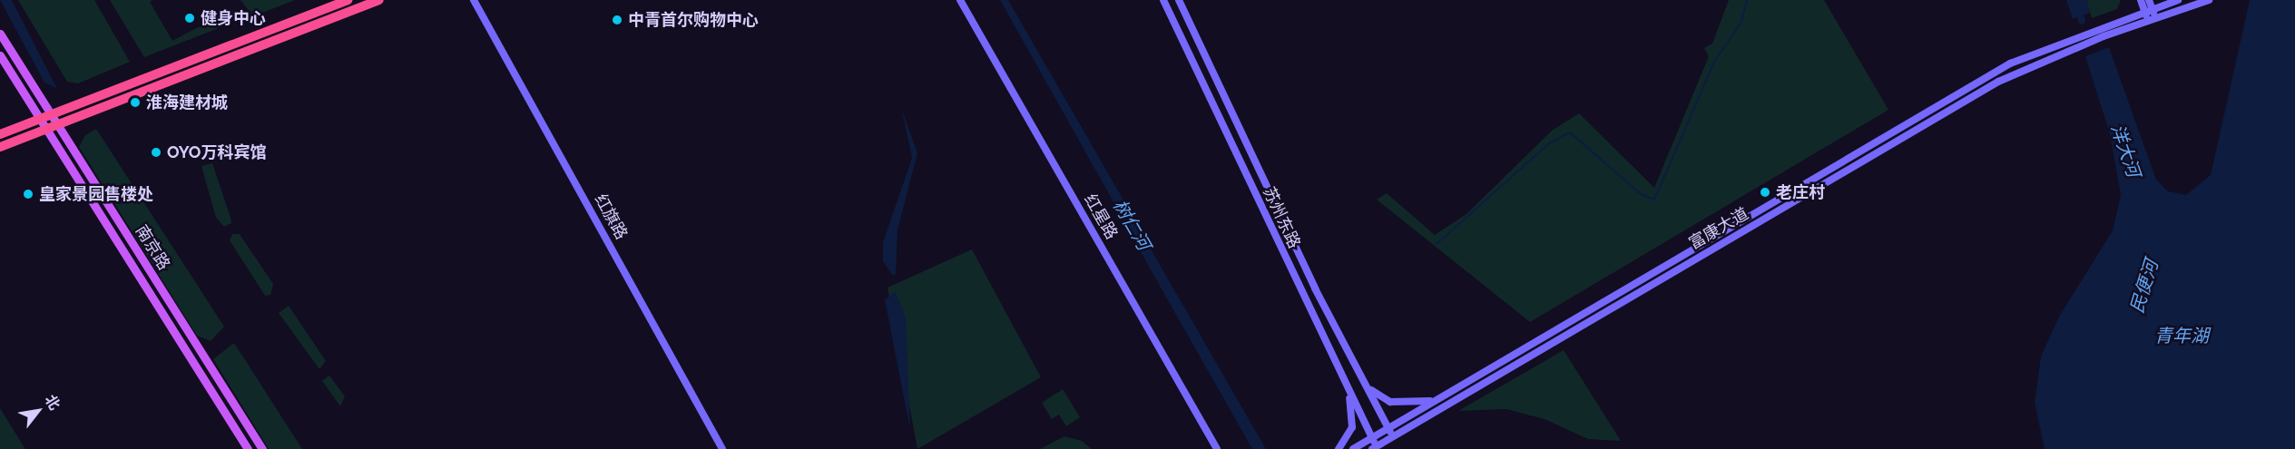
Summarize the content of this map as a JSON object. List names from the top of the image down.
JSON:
{
  "streets": {
    "main road": ["南京路"],
    "street": [
      "红旗路",
      "红星路",
      "苏州东路",
      "富康大道"
    ]
  },
  "crossings": [
    ["苏州东路", "富康大道"]
  ],
  "water": [
    "洋大河",
    "树仁河",
    "民便河",
    "青年湖"
  ],
  "places": [
    "健身中心",
    "中青首尔购物中心",
    "淮海建材城",
    "OYO万科宾馆",
    "老庄村",
    "皇家景园售楼处"
  ],
  "north": "top right"
}
